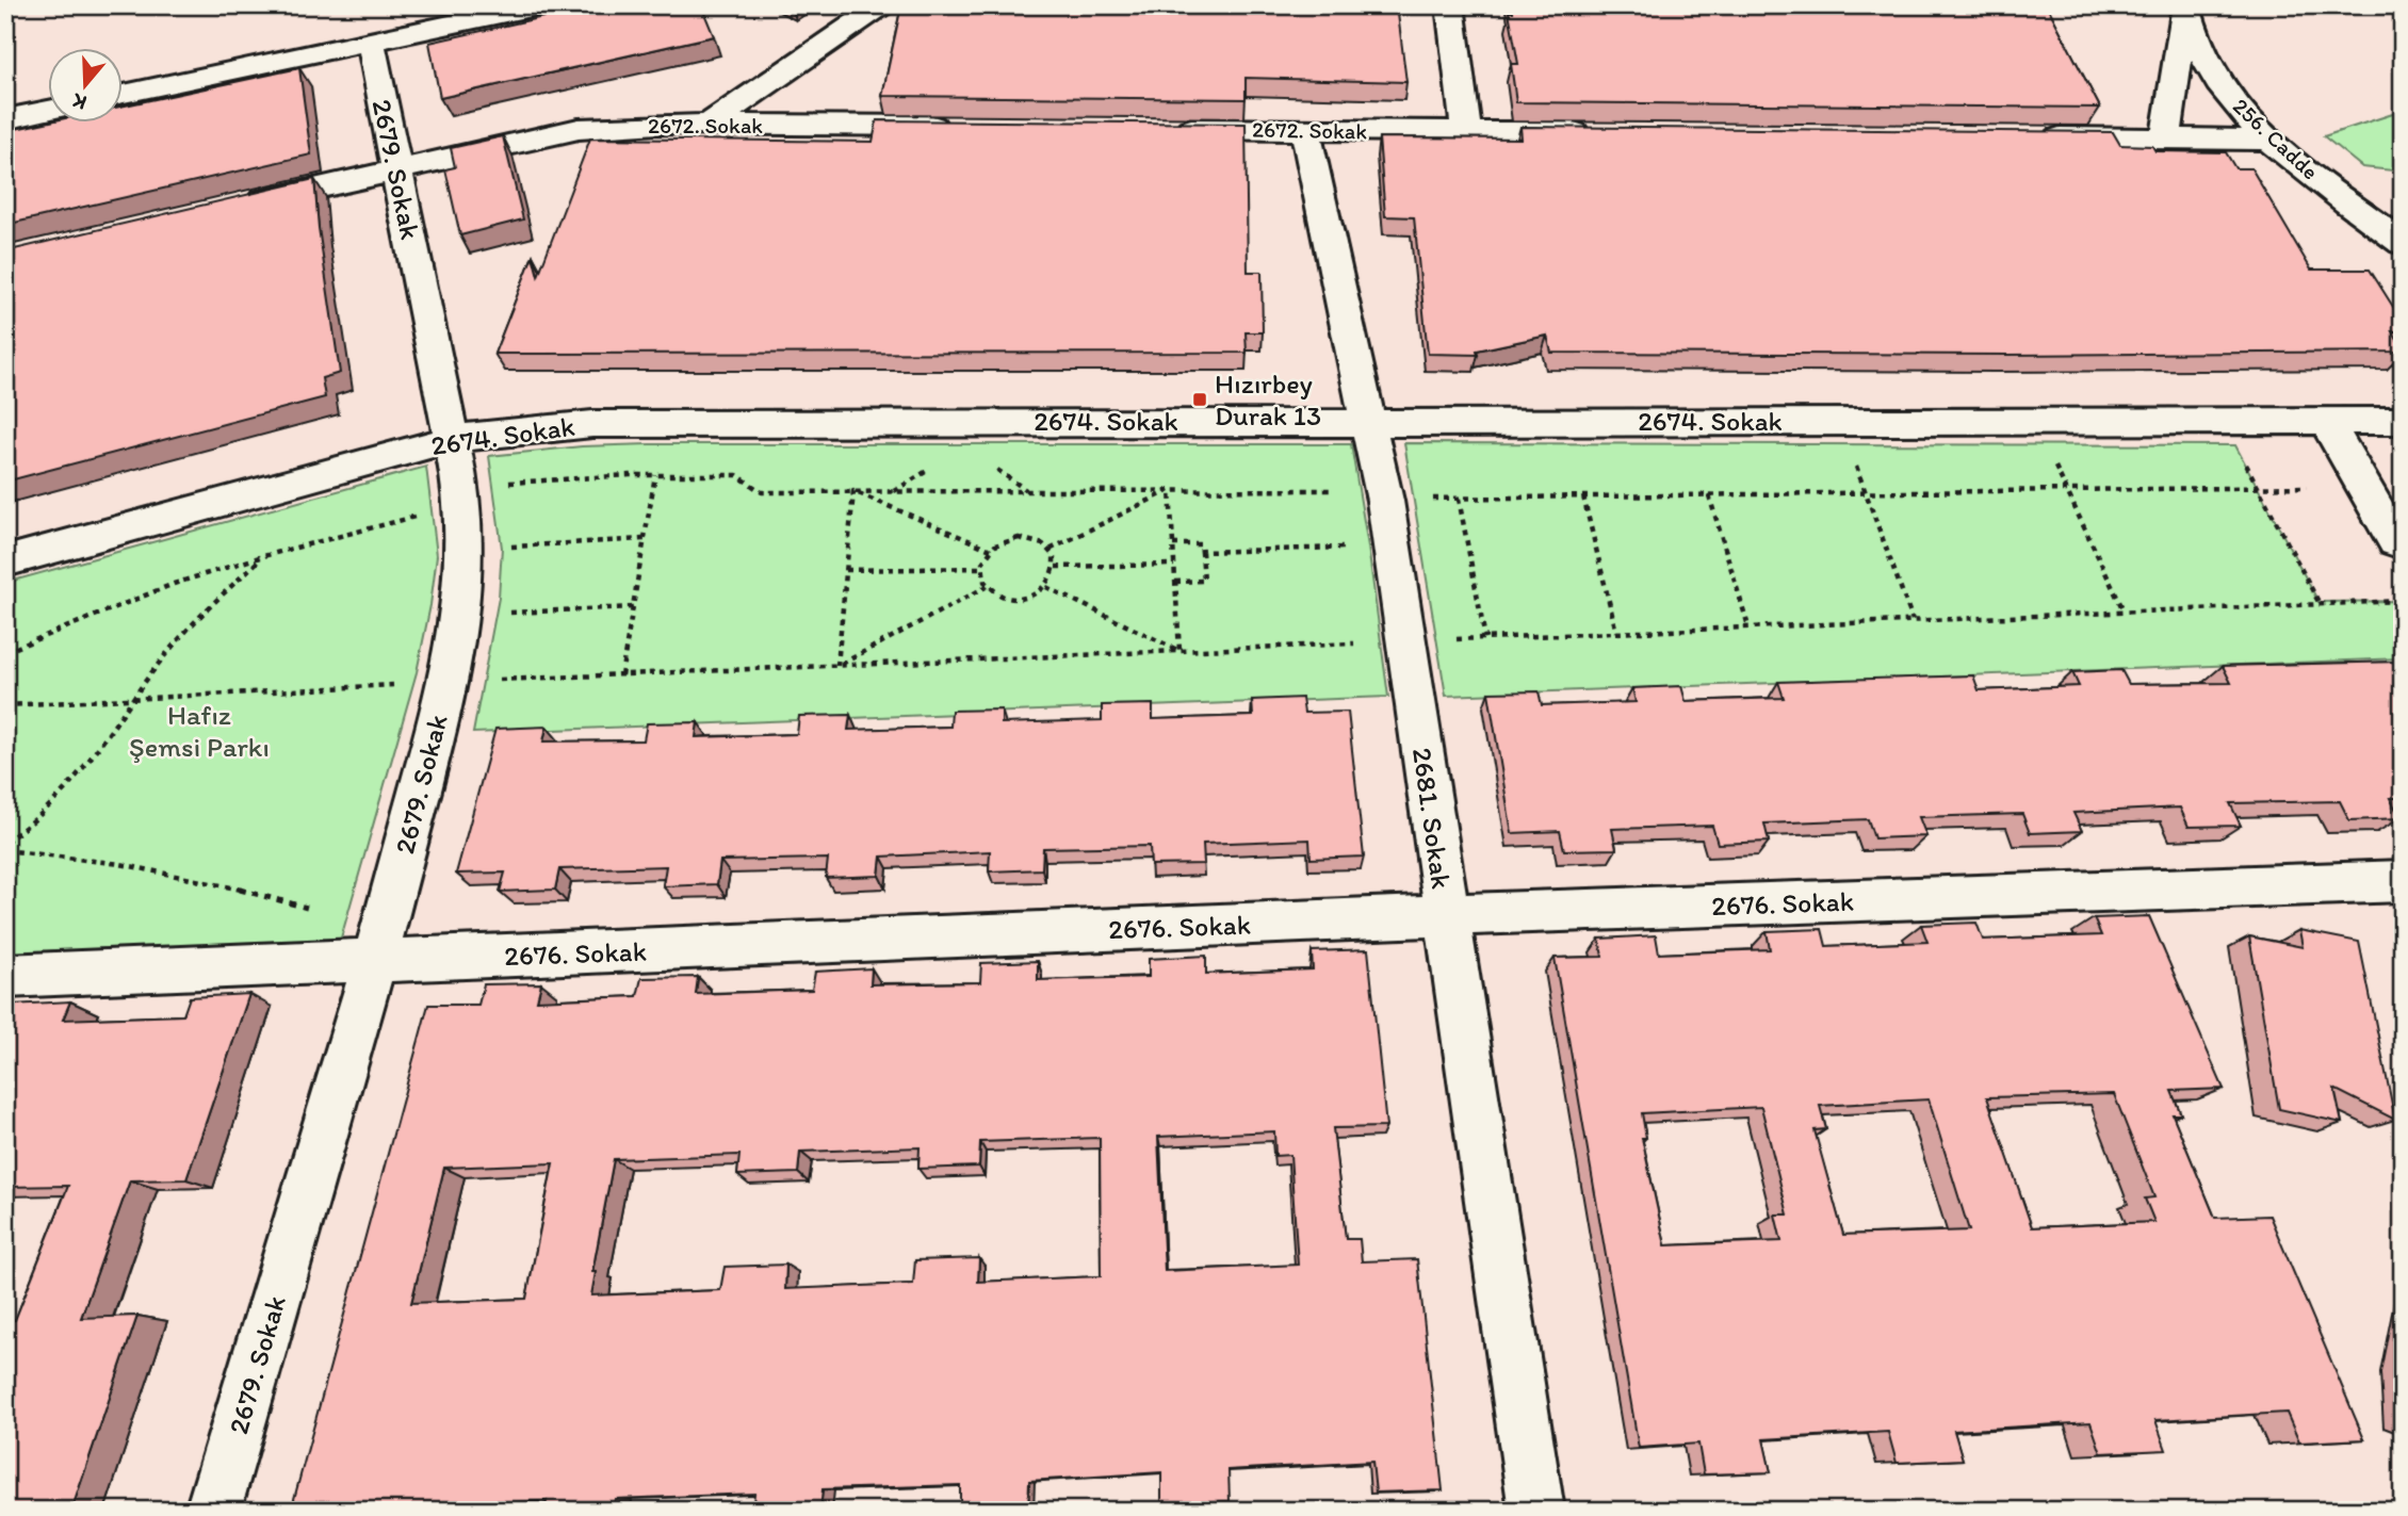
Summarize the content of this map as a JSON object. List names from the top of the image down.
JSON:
{
  "streets": {
    "street": [
      "2672. Sokak",
      "256. Cadde",
      "2679. Sokak",
      "2674. Sokak",
      "2681. Sokak",
      "2676. Sokak"
    ]
  },
  "crossings": [
    ["2672. Sokak", "2679. Sokak"],
    ["2672. Sokak", "2681. Sokak"],
    ["2679. Sokak", "2674. Sokak"],
    ["2679. Sokak", "2676. Sokak"],
    ["2674. Sokak", "2681. Sokak"],
    ["2681. Sokak", "2676. Sokak"]
  ],
  "parks": ["Hafız Şemsi Parkı"],
  "places": {
    "transit": ["Hızırbey Durak 13"]
  },
  "north": "bottom"
}
